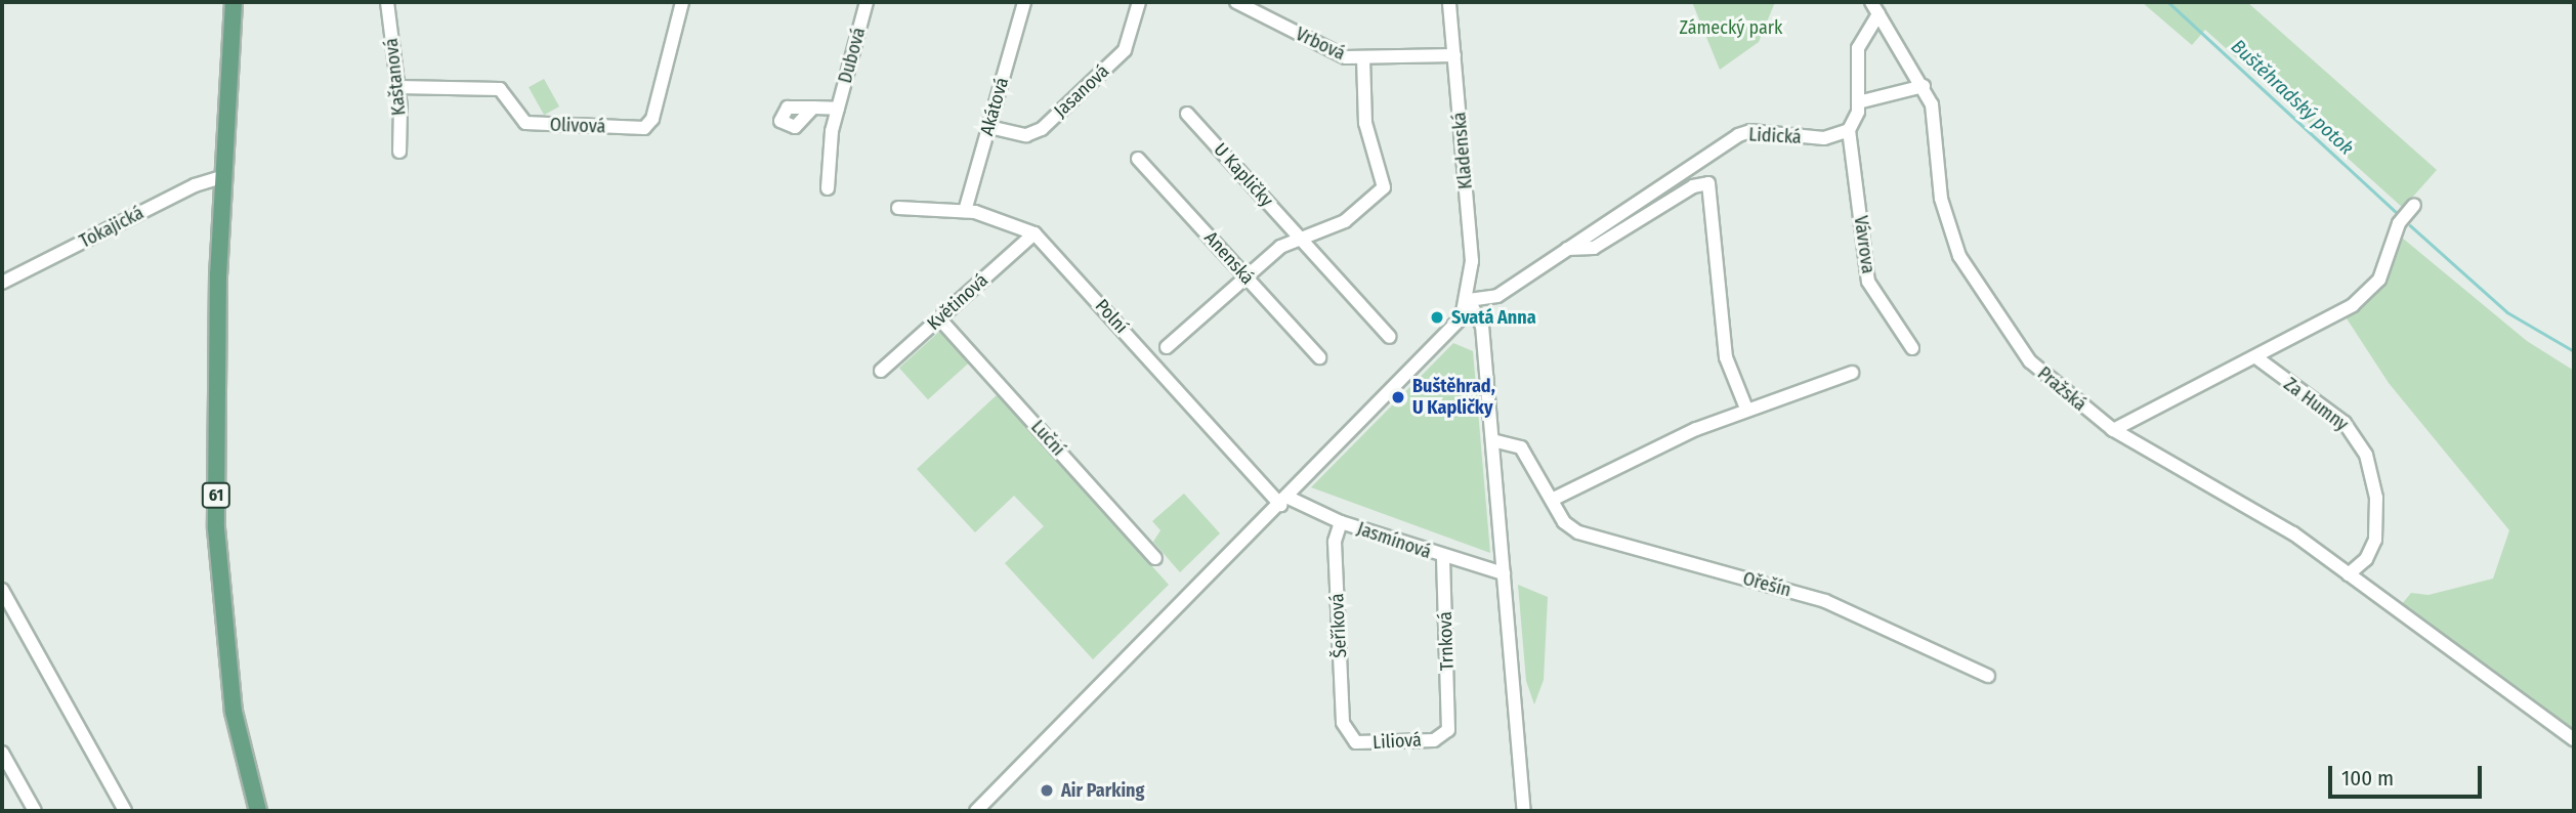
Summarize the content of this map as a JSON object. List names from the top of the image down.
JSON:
{
  "streets": {
    "main road": ["61"],
    "street": [
      "Vrbová",
      "Dubová",
      "Kaštanová",
      "Jasanová",
      "Akátová",
      "Olivová",
      "Lidická",
      "Kladenská",
      "U Kapličky",
      "Tokajická",
      "Vávrova",
      "Anenská",
      "Květinová",
      "Polní",
      "Pražská",
      "Za Humny",
      "Luční",
      "Jasmínová",
      "Ořešín",
      "Šeříková",
      "Trnková",
      "Liliová"
    ]
  },
  "crossings": [
    ["Vrbová", "Kladenská"],
    ["Kaštanová", "Olivová"],
    ["Jasanová", "Akátová"],
    ["Akátová", "Polní"],
    ["Lidická", "Kladenská"],
    ["Lidická", "Vávrova"],
    ["Tokajická", "61"],
    ["Květinová", "Polní"],
    ["Květinová", "Luční"],
    ["Polní", "Jasmínová"],
    ["Pražská", "Za Humny"],
    ["Jasmínová", "Šeříková"],
    ["Jasmínová", "Trnková"],
    ["Šeříková", "Liliová"],
    ["Trnková", "Liliová"]
  ],
  "water": ["Buštěhradský potok"],
  "parks": ["Zámecký park"],
  "places": ["Svatá Anna", "Buštěhrad, U Kapličky", "Air Parking"],
  "scale_bar": "100 m"
}
